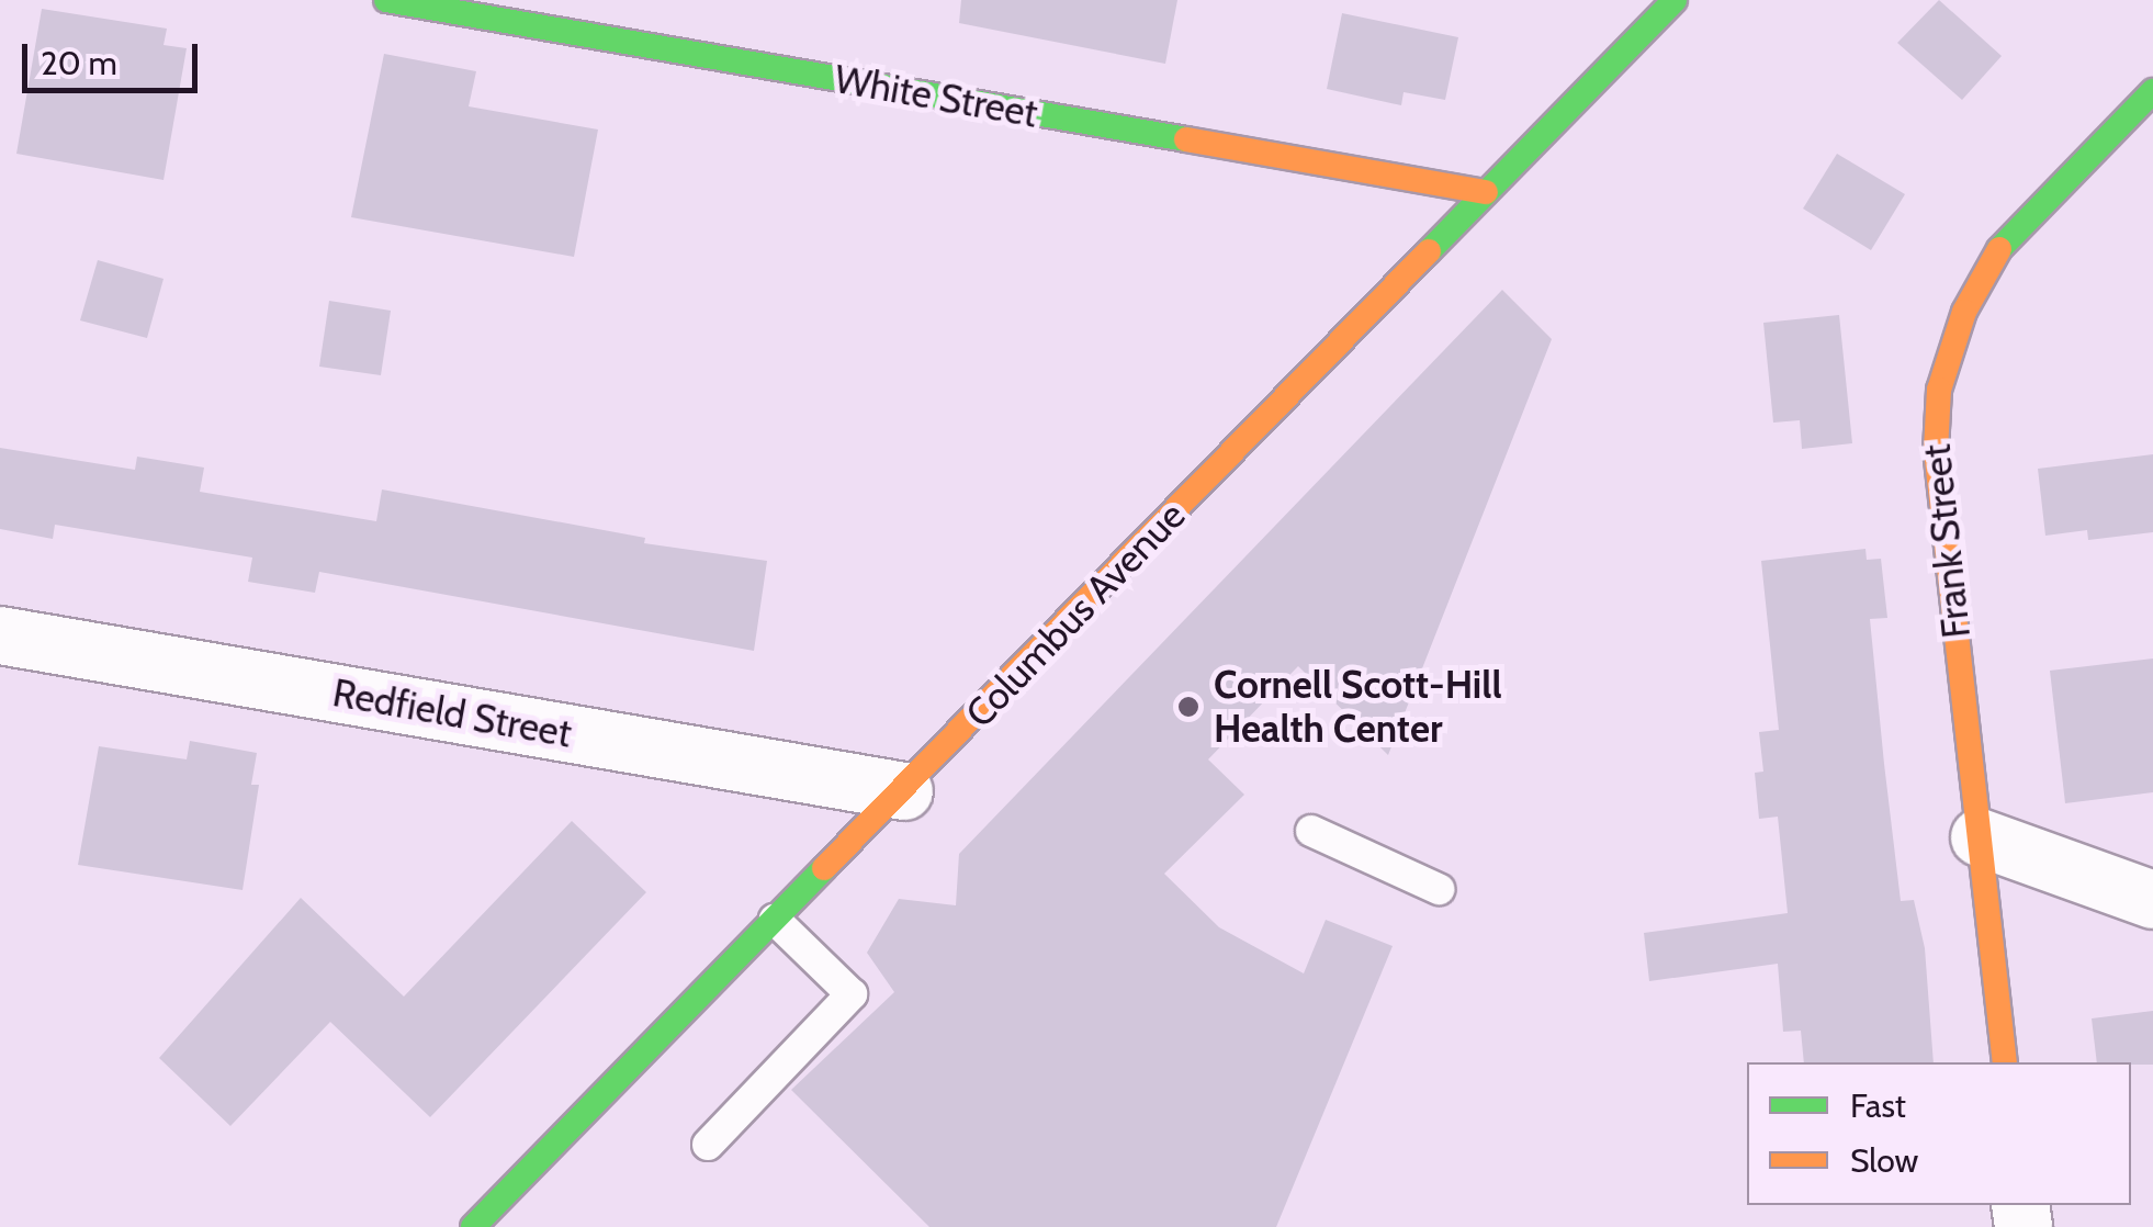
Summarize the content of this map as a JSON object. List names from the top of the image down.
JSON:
{
  "streets": {
    "street": [
      "White Street",
      "Frank Street",
      "Columbus Avenue",
      "Redfield Street"
    ]
  },
  "crossings": [
    ["White Street", "Columbus Avenue"],
    ["Columbus Avenue", "Redfield Street"]
  ],
  "places": ["Cornell Scott-Hill Health Center"],
  "legend": ["Fast", "Slow"],
  "scale_bar": "20 m"
}
